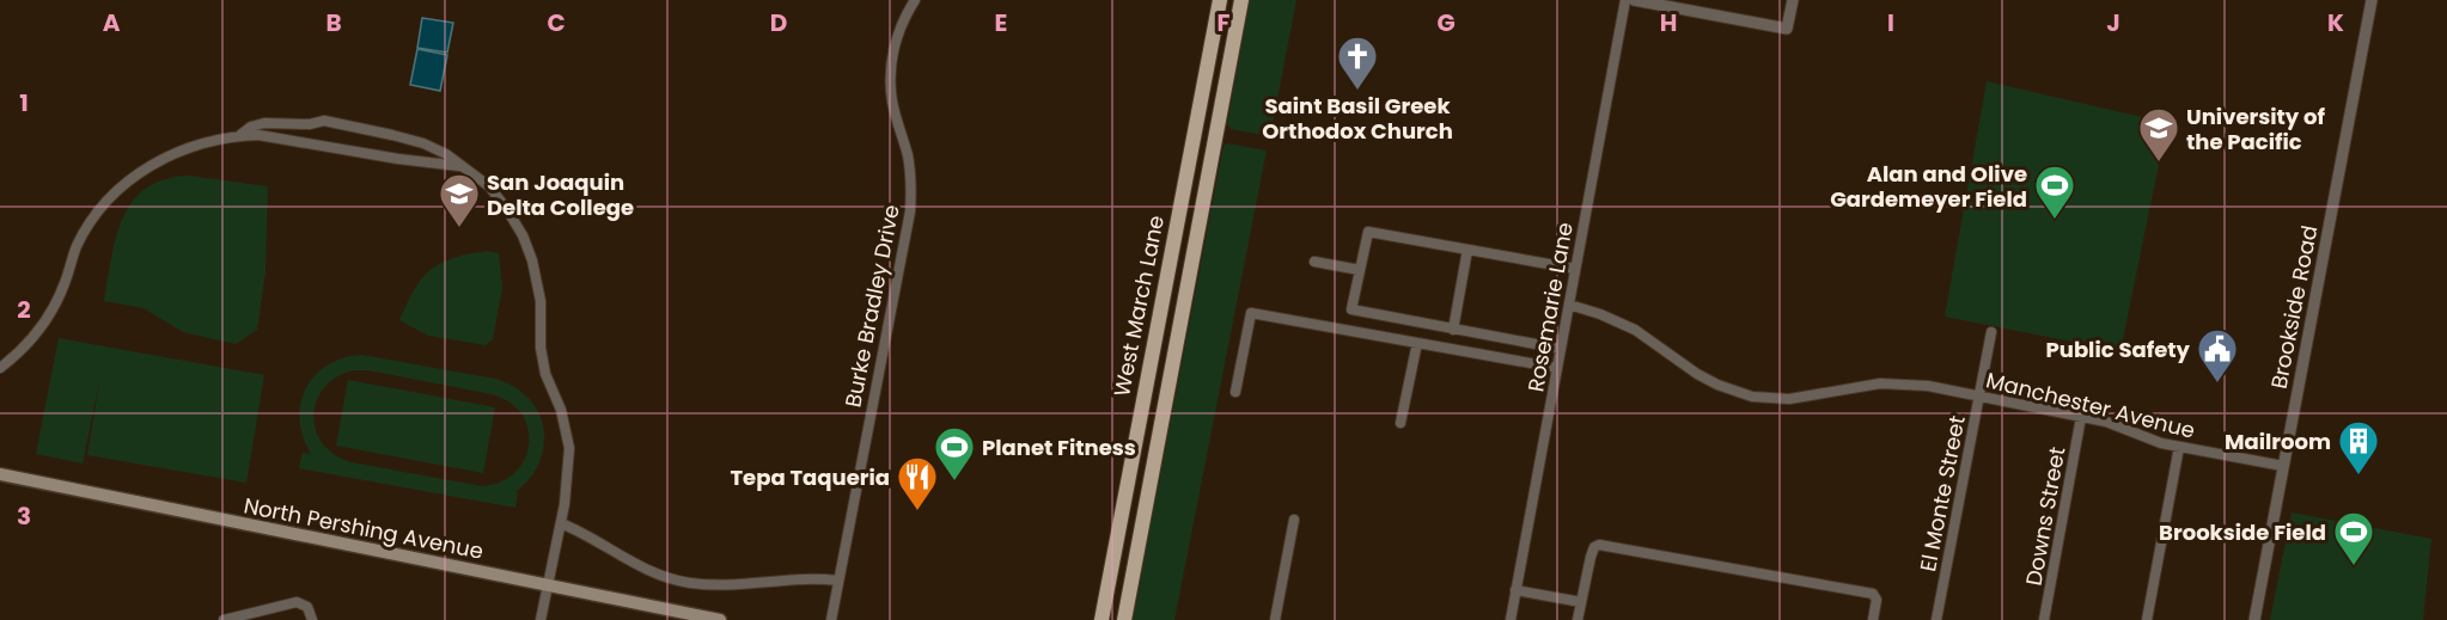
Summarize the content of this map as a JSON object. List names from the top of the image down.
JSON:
{
  "streets": {
    "main road": ["West March Lane", "North Pershing Avenue"],
    "street": [
      "Burke Bradley Drive",
      "Rosemarie Lane",
      "Brookside Road",
      "Manchester Avenue",
      "El Monte Street",
      "Downs Street"
    ]
  },
  "crossings": [
    ["Rosemarie Lane", "Manchester Avenue"],
    ["Brookside Road", "Manchester Avenue"],
    ["Manchester Avenue", "El Monte Street"],
    ["Manchester Avenue", "Downs Street"]
  ],
  "places": {
    "church": ["Saint Basil Greek Orthodox Church"],
    "school or university": ["University of the Pacific", "San Joaquin Delta College"],
    "sports": ["Alan and Olive Gardemeyer Field", "Planet Fitness", "Brookside Field"],
    "public building": ["Public Safety"],
    "building": ["Mailroom"],
    "restaurant": ["Tepa Taqueria"]
  },
  "grid": {
    "columns": [
      "A",
      "B",
      "C",
      "D",
      "E",
      "F",
      "G",
      "H",
      "I",
      "J",
      "K"
    ],
    "rows": ["1", "2", "3"]
  }
}
